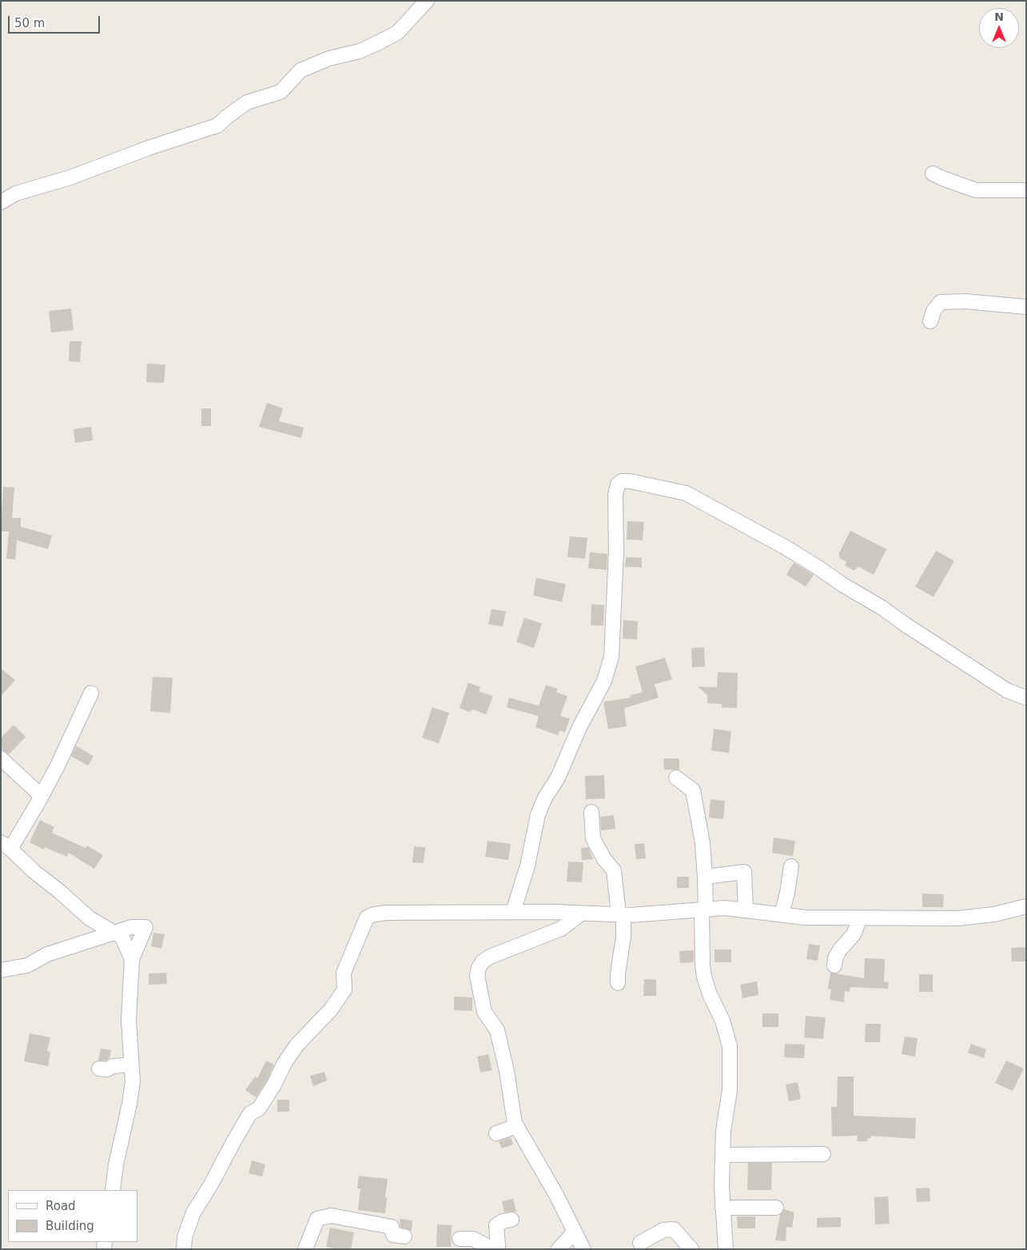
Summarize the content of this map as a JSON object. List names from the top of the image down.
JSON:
{
  "legend": ["Road", "Building"],
  "scale_bar": "50 m",
  "north": "top"
}
